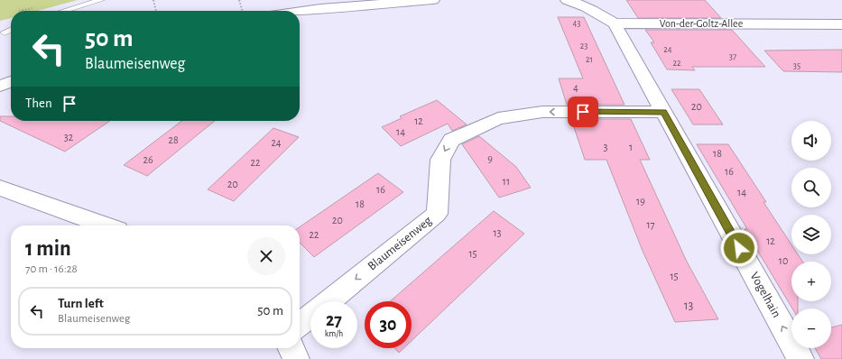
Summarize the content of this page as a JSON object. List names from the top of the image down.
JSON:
{
  "streets": {
    "street": ["Von-der-Goltz-Allee", "Blaumeisenweg", "Vogelhain"]
  },
  "crossings": [
    ["Von-der-Goltz-Allee", "Vogelhain"],
    ["Blaumeisenweg", "Vogelhain"]
  ],
  "one_way": ["Blaumeisenweg", "Vogelhain"],
  "house_numbers": [
    "43",
    "23",
    "24",
    "37",
    "21",
    "22",
    "35",
    "4",
    "20",
    "12",
    "14",
    "32",
    "28",
    "24",
    "3",
    "1",
    "18",
    "9",
    "26",
    "22",
    "16",
    "11",
    "20",
    "16",
    "14",
    "19",
    "18",
    "20",
    "17",
    "13",
    "22",
    "12",
    "15",
    "10",
    "15",
    "13"
  ],
  "page": {
    "turn": ["50 m", "Blaumeisenweg"],
    "then": "Then",
    "map_buttons": ["+", "−"],
    "heading": ["1 min", "70 m · 16:28"],
    "list": [
      {
        "name": "Turn left",
        "note": "Blaumeisenweg",
        "value": "50 m"
      }
    ],
    "speed": "27 km/h",
    "limit": "30"
  }
}
